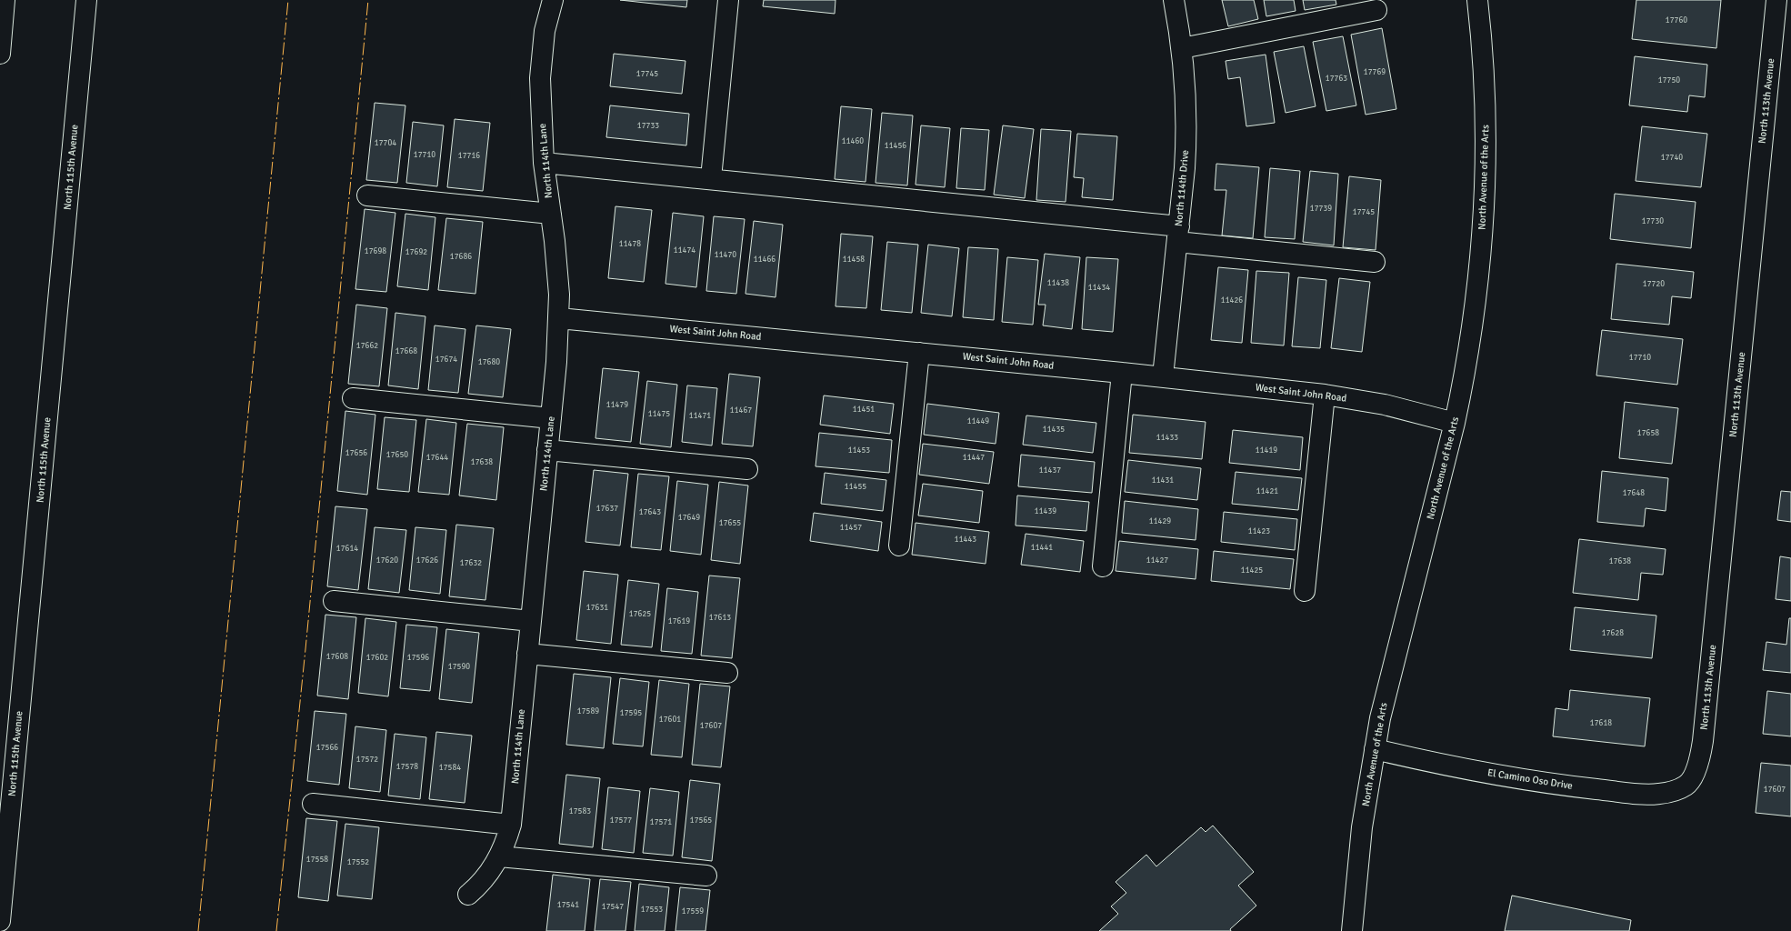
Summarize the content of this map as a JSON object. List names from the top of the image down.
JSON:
{
  "streets": {
    "street": [
      "North 113th Avenue",
      "North 114th Lane",
      "North 115th Avenue",
      "North Avenue of the Arts",
      "North 114th Drive",
      "West Saint John Road",
      "El Camino Oso Drive"
    ]
  },
  "crossings": [
    ["North 113th Avenue", "El Camino Oso Drive"],
    ["North 114th Lane", "West Saint John Road"],
    ["North Avenue of the Arts", "West Saint John Road"],
    ["North Avenue of the Arts", "El Camino Oso Drive"],
    ["North 114th Drive", "West Saint John Road"]
  ],
  "house_numbers": [
    "17760",
    "17769",
    "17745",
    "17763",
    "17750",
    "17733",
    "11460",
    "17704",
    "11456",
    "17710",
    "17716",
    "17740",
    "17739",
    "17745",
    "17730",
    "11478",
    "11474",
    "17698",
    "17692",
    "11470",
    "17686",
    "11466",
    "11458",
    "11438",
    "17720",
    "11434",
    "11426",
    "17662",
    "17668",
    "17710",
    "17674",
    "17680",
    "11479",
    "11451",
    "11467",
    "11475",
    "11471",
    "11449",
    "11435",
    "17658",
    "11433",
    "11453",
    "11419",
    "17656",
    "17650",
    "17644",
    "11447",
    "17638",
    "11437",
    "11431",
    "11455",
    "11421",
    "17648",
    "17637",
    "11439",
    "17643",
    "17649",
    "11429",
    "17655",
    "11457",
    "11423",
    "11443",
    "11441",
    "17614",
    "17620",
    "17626",
    "11427",
    "17638",
    "17632",
    "11425",
    "17631",
    "17625",
    "17613",
    "17619",
    "17628",
    "17608",
    "17602",
    "17596",
    "17590",
    "17589",
    "17595",
    "17601",
    "17618",
    "17607",
    "17566",
    "17572",
    "17578",
    "17584",
    "17607",
    "17583",
    "17577",
    "17565",
    "17571",
    "17558",
    "17552",
    "17541",
    "17547",
    "17553",
    "17559"
  ]
}
